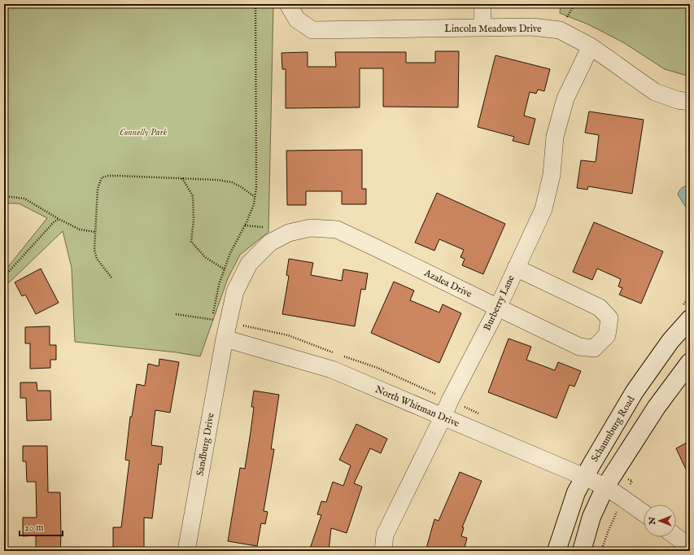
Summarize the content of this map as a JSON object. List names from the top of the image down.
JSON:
{
  "streets": {
    "street": [
      "Lincoln Meadows Drive",
      "Azalea Drive",
      "Burberry Lane",
      "North Whitman Drive",
      "Schaumburg Road",
      "Sandburg Drive"
    ]
  },
  "crossings": [
    ["Lincoln Meadows Drive", "Burberry Lane"],
    ["Azalea Drive", "Burberry Lane"],
    ["Azalea Drive", "North Whitman Drive"],
    ["Azalea Drive", "Sandburg Drive"],
    ["Burberry Lane", "North Whitman Drive"],
    ["North Whitman Drive", "Schaumburg Road"],
    ["North Whitman Drive", "Sandburg Drive"]
  ],
  "parks": ["Connelly Park"],
  "scale_bar": "20 m",
  "north": "left"
}
